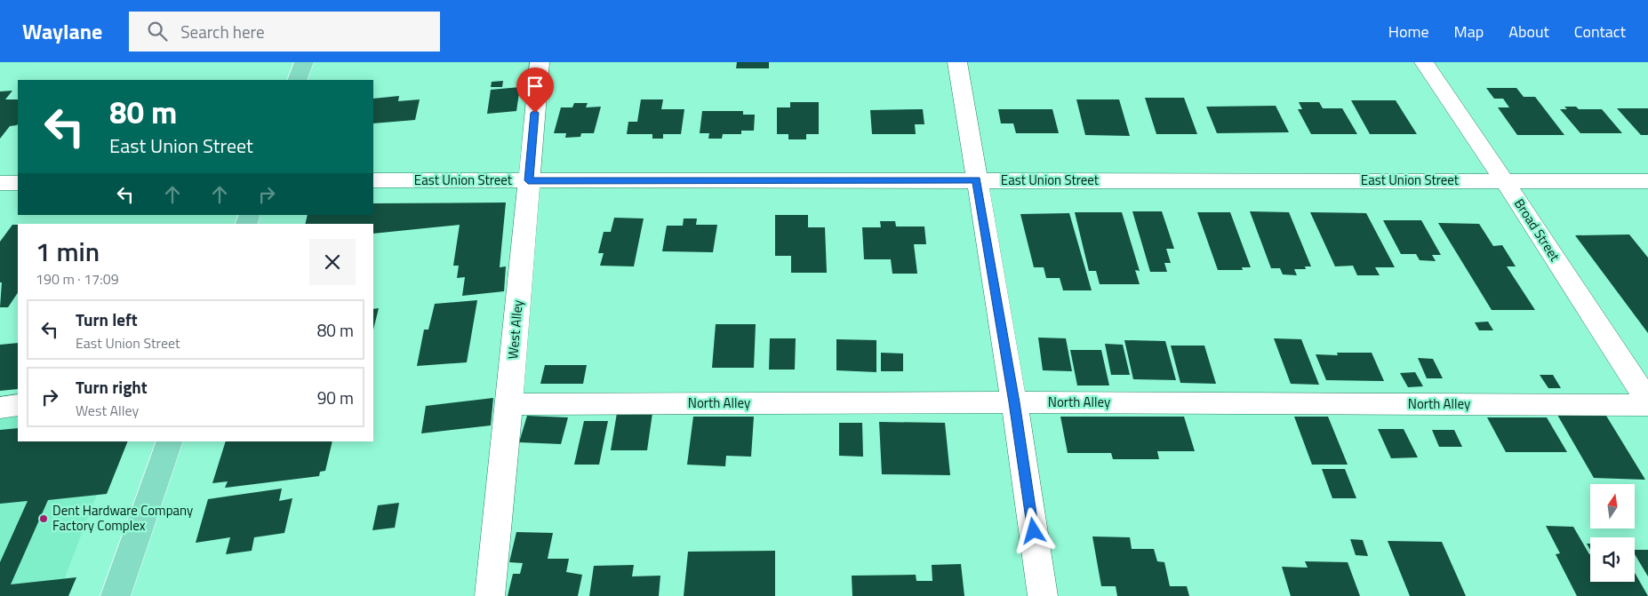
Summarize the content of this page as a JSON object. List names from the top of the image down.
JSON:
{
  "streets": {
    "street": [
      "East Union Street",
      "Broad Street",
      "West Alley",
      "North Alley"
    ]
  },
  "crossings": [
    ["East Union Street", "Broad Street"],
    ["East Union Street", "West Alley"],
    ["West Alley", "North Alley"]
  ],
  "places": ["Dent Hardware Company Factory Complex"],
  "north": "top",
  "page": {
    "header": "Waylane",
    "search": "Search here",
    "nav": [
      "Home",
      "Map",
      "About",
      "Contact"
    ],
    "turn": ["80 m", "East Union Street"],
    "heading": ["1 min", "190 m · 17:09"],
    "list": [
      {
        "name": "Turn left",
        "note": "East Union Street",
        "value": "80 m"
      },
      {
        "name": "Turn right",
        "note": "West Alley",
        "value": "90 m"
      }
    ]
  }
}
